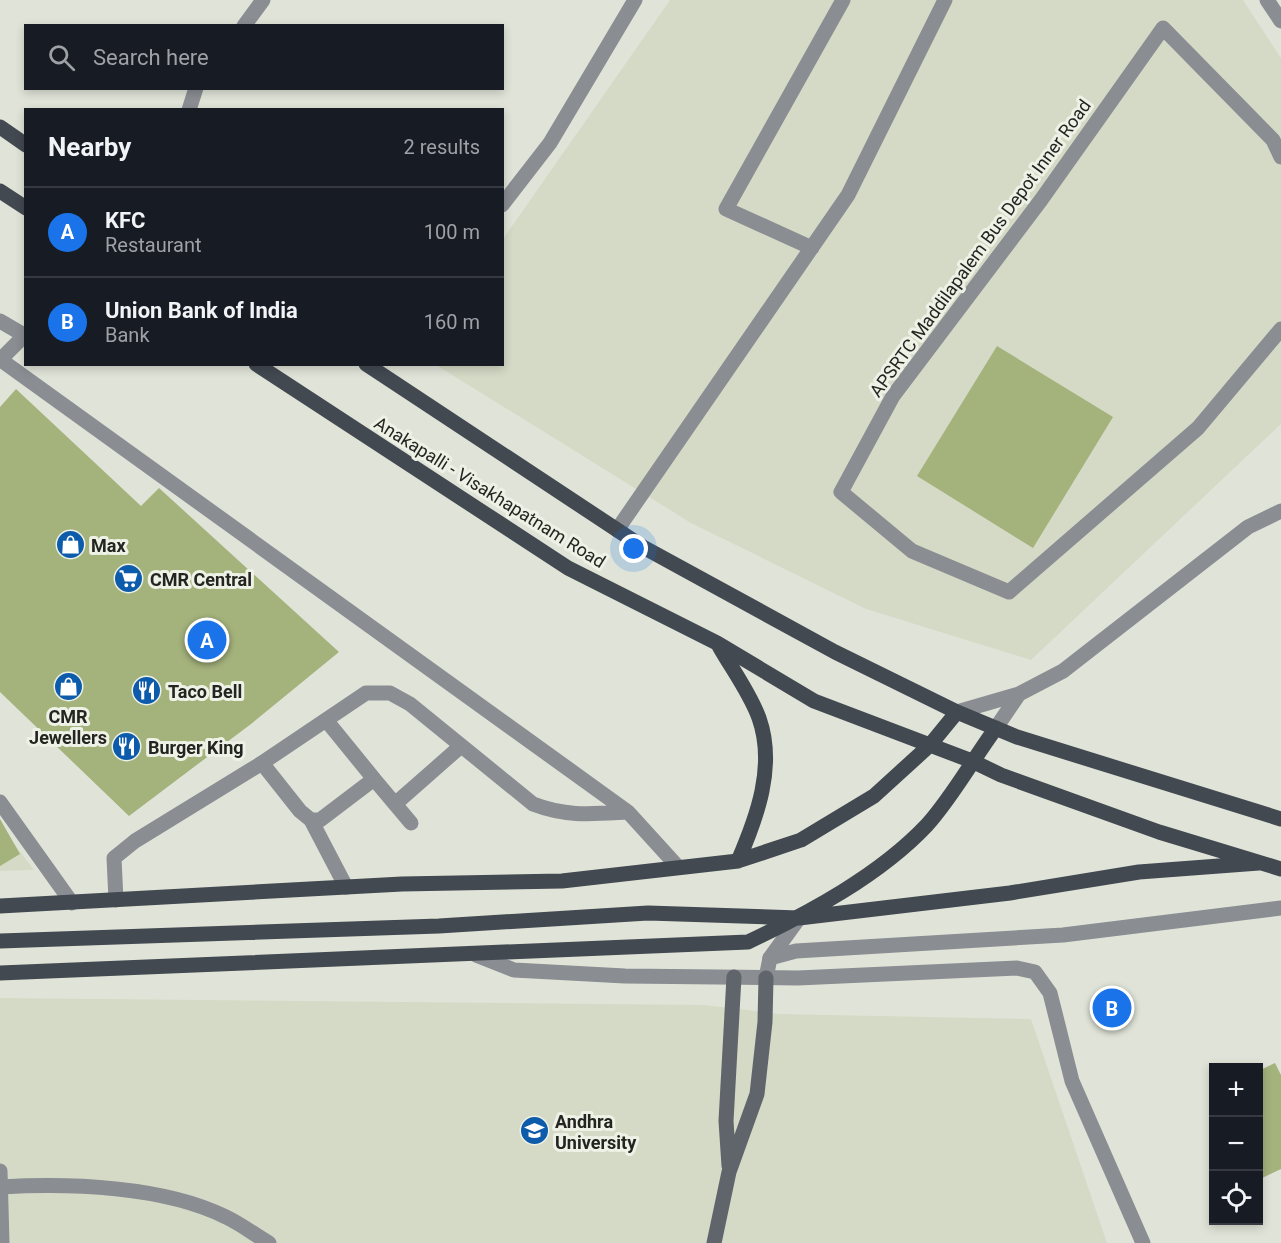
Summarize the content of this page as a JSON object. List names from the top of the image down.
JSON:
{
  "streets": {
    "main road": ["Anakapalli - Visakhapatnam Road"],
    "street": ["APSRTC Maddilapalem Bus Depot Inner Road"]
  },
  "places": {
    "shop": ["Max", "CMR Jewellers"],
    "supermarket": ["CMR Central"],
    "restaurant": ["Taco Bell", "Burger King"],
    "school or university": ["Andhra University"]
  },
  "page": {
    "search": "Search here",
    "heading": ["Nearby", "2 results"],
    "list": [
      {
        "mark": "A",
        "name": "KFC",
        "note": "Restaurant",
        "value": "100 m"
      },
      {
        "mark": "B",
        "name": "Union Bank of India",
        "note": "Bank",
        "value": "160 m"
      }
    ],
    "pins": ["A", "B"],
    "map_buttons": ["+", "−"]
  }
}
